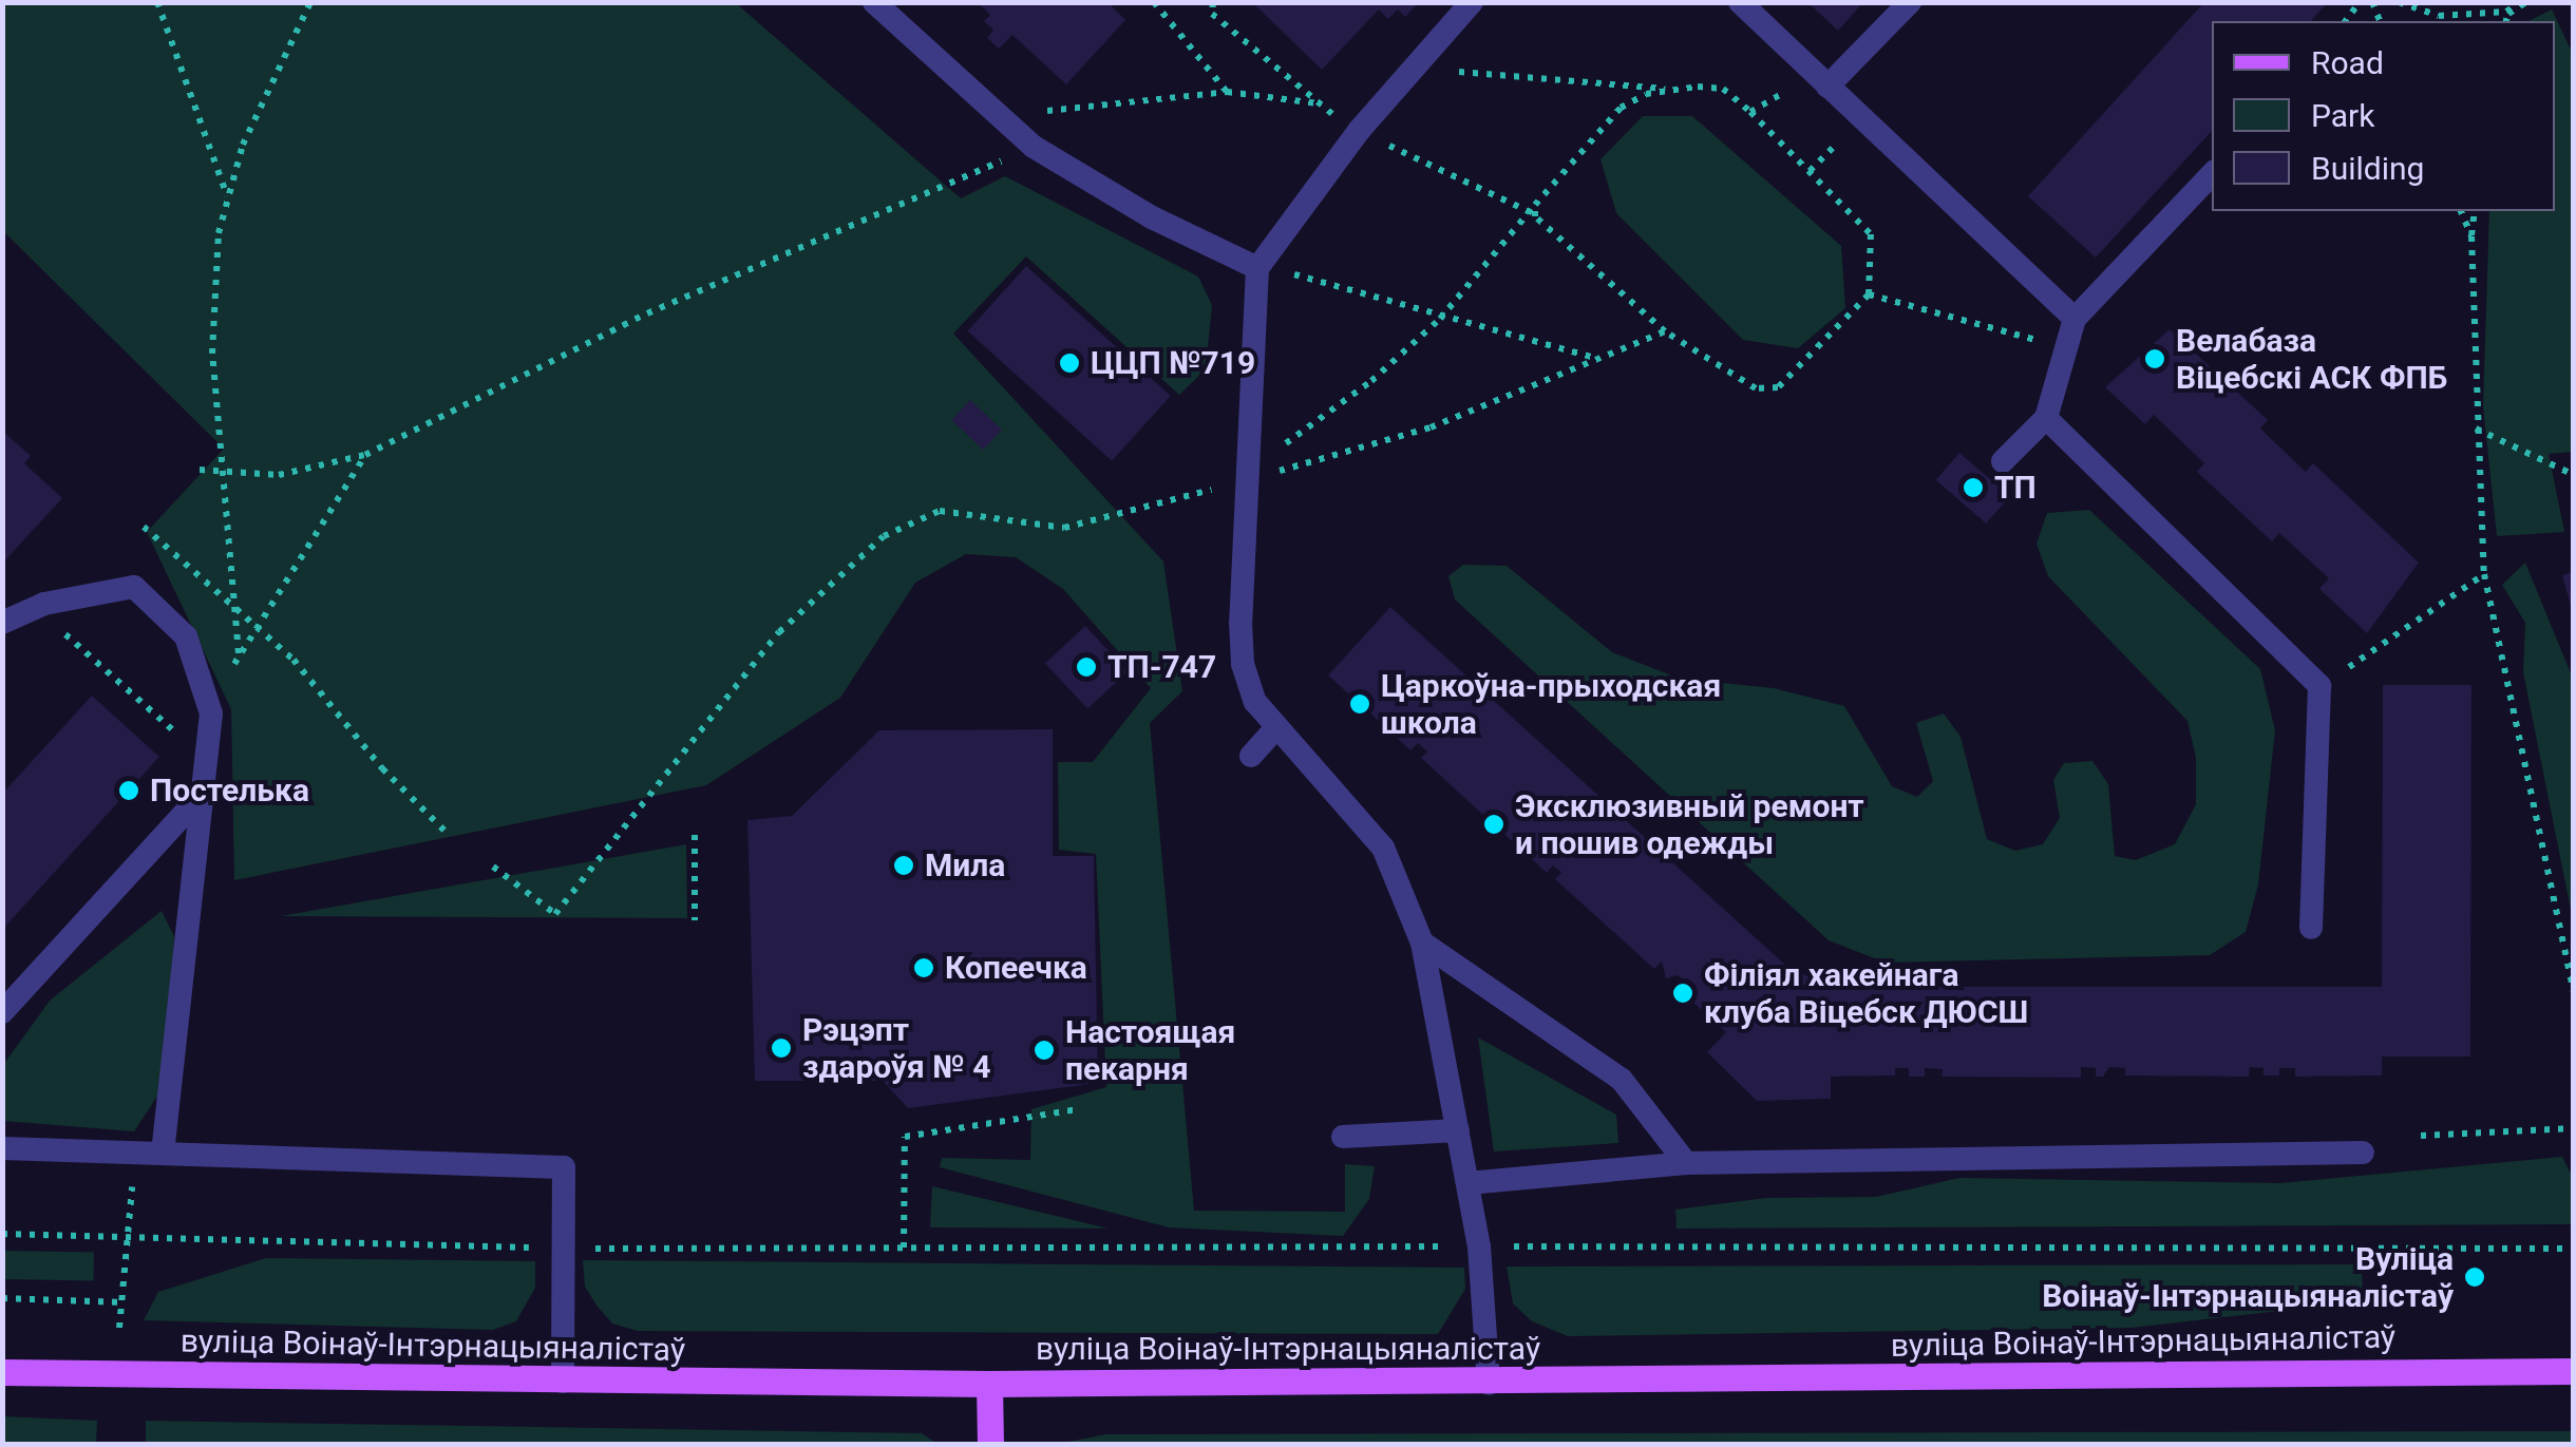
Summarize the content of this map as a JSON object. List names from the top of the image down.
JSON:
{
  "streets": {
    "main road": ["вуліца Воінаў-Інтэрнацыяналістаў"]
  },
  "places": [
    "Велабаза Віцебскі АСК ФПБ",
    "ЦЦП №719",
    "ТП",
    "ТП-747",
    "Царкоўна-прыходская школа",
    "Постелька",
    "Эксклюзивный ремонт и пошив одежды",
    "Мила",
    "Копеечка",
    "Філіял хакейнага клуба Віцебск ДЮСШ",
    "Рэцэпт здароўя № 4",
    "Настоящая пекарня",
    "Вуліца Воінаў-Інтэрнацыяналістаў"
  ],
  "legend": ["Road", "Park", "Building"]
}
